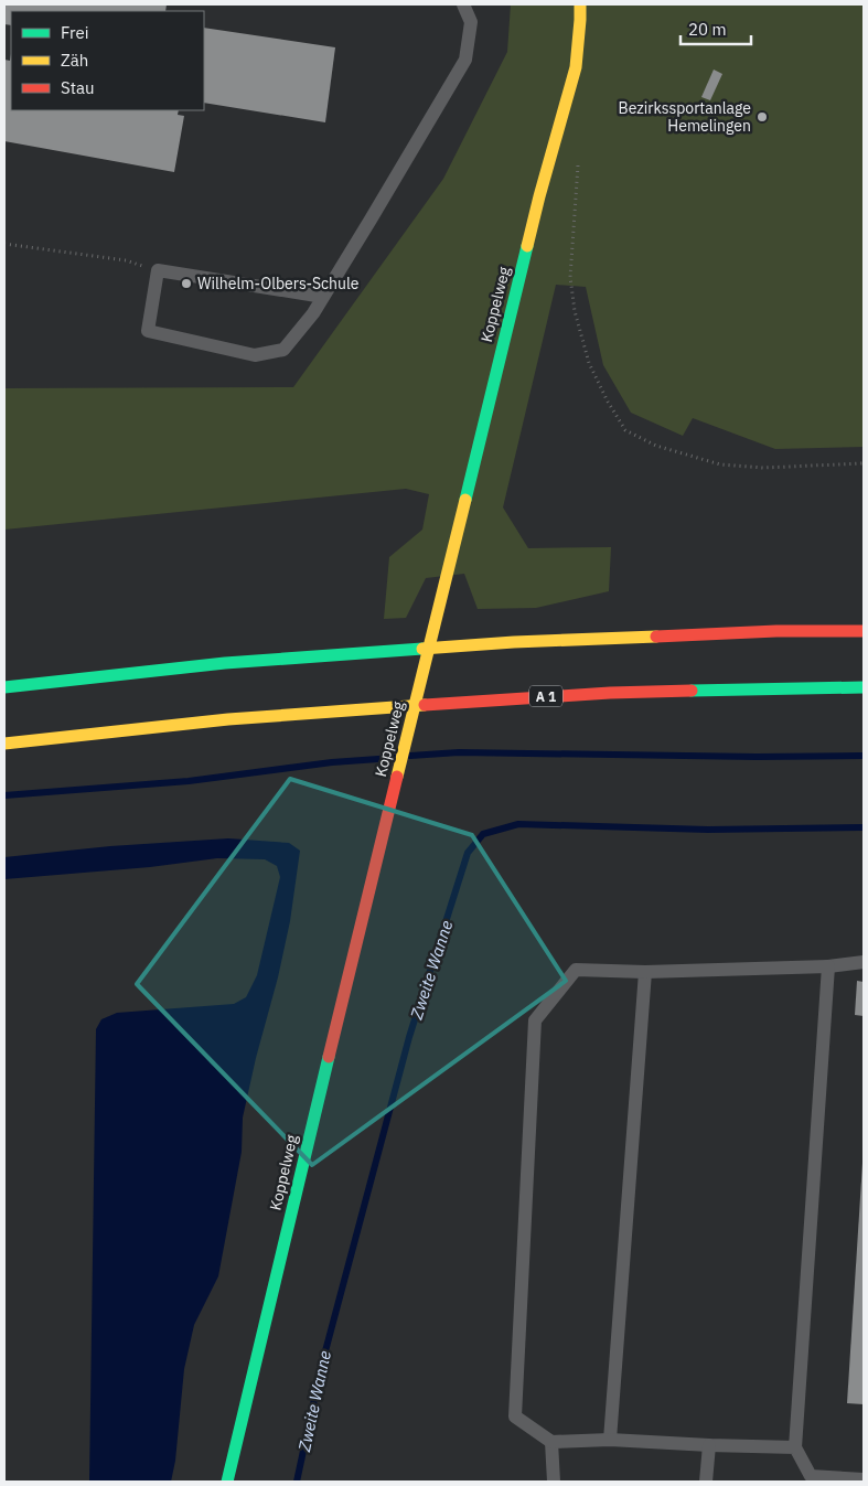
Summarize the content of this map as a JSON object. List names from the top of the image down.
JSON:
{
  "streets": {
    "main road": ["Koppelweg", "A 1"]
  },
  "water": ["Zweite Wanne"],
  "places": ["Bezirkssportanlage Hemelingen", "Wilhelm-Olbers-Schule"],
  "legend": ["Frei", "Zäh", "Stau"],
  "scale_bar": "20 m"
}
